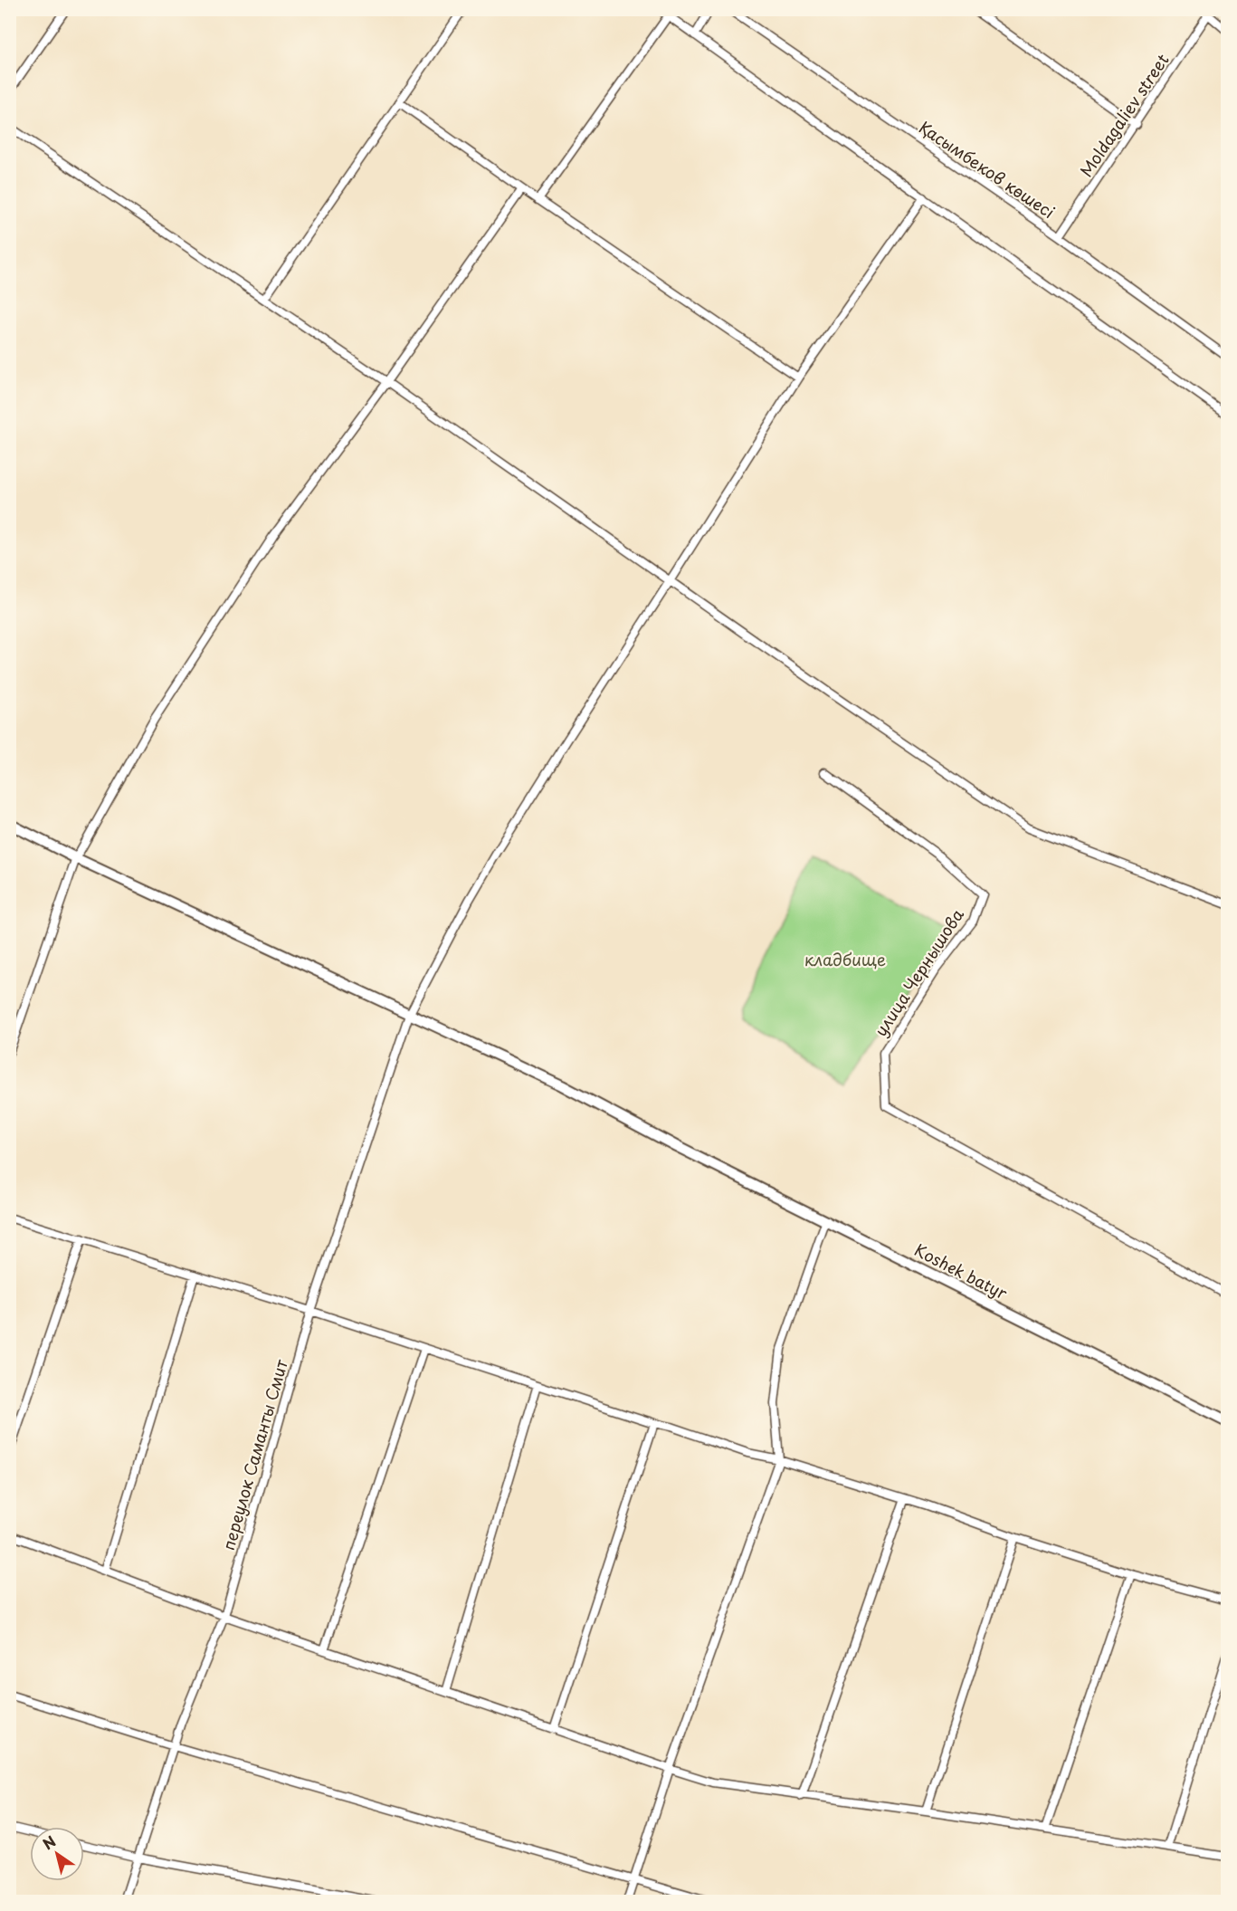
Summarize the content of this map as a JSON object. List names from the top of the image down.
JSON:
{
  "streets": {
    "street": [
      "Moldagaliev street",
      "Қасымбеков көшесі",
      "улица Чернышова",
      "Koshek batyr",
      "переулок Саманты Смит"
    ]
  },
  "crossings": [
    ["Moldagaliev street", "Қасымбеков көшесі"],
    ["Koshek batyr", "переулок Саманты Смит"]
  ],
  "parks": ["кладбище"],
  "north": "top left"
}
